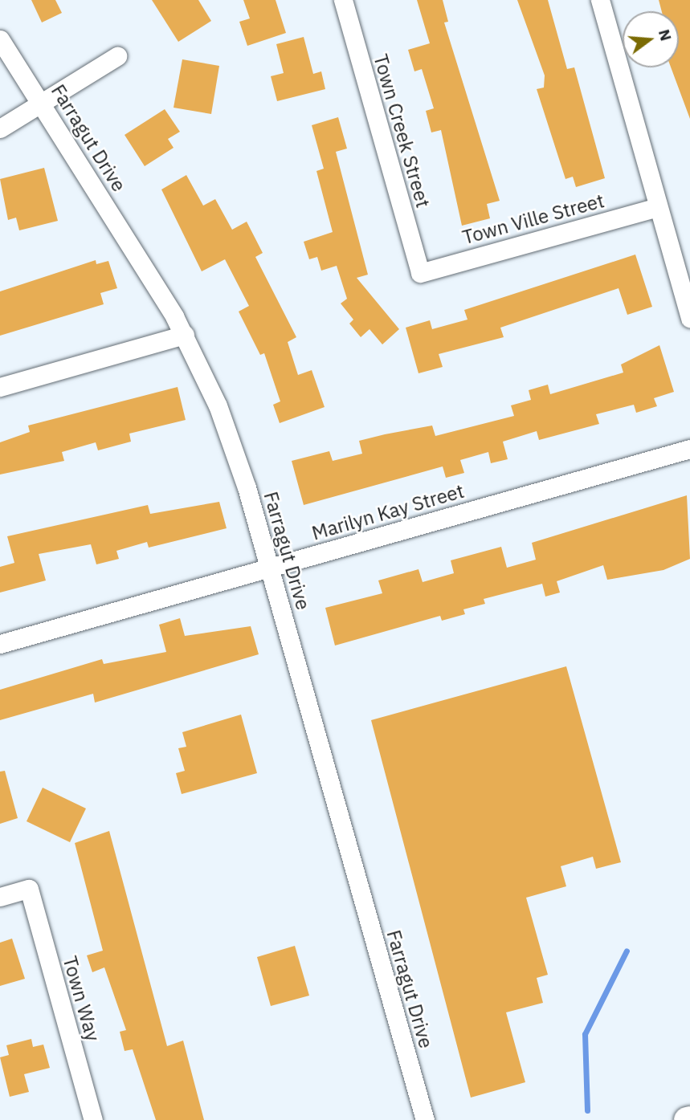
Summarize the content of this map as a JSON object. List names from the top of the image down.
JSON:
{
  "streets": {
    "street": [
      "Town Creek Street",
      "Farragut Drive",
      "Town Ville Street",
      "Marilyn Kay Street",
      "Town Way"
    ]
  },
  "crossings": [
    ["Town Creek Street", "Town Ville Street"],
    ["Farragut Drive", "Marilyn Kay Street"]
  ],
  "north": "right"
}
